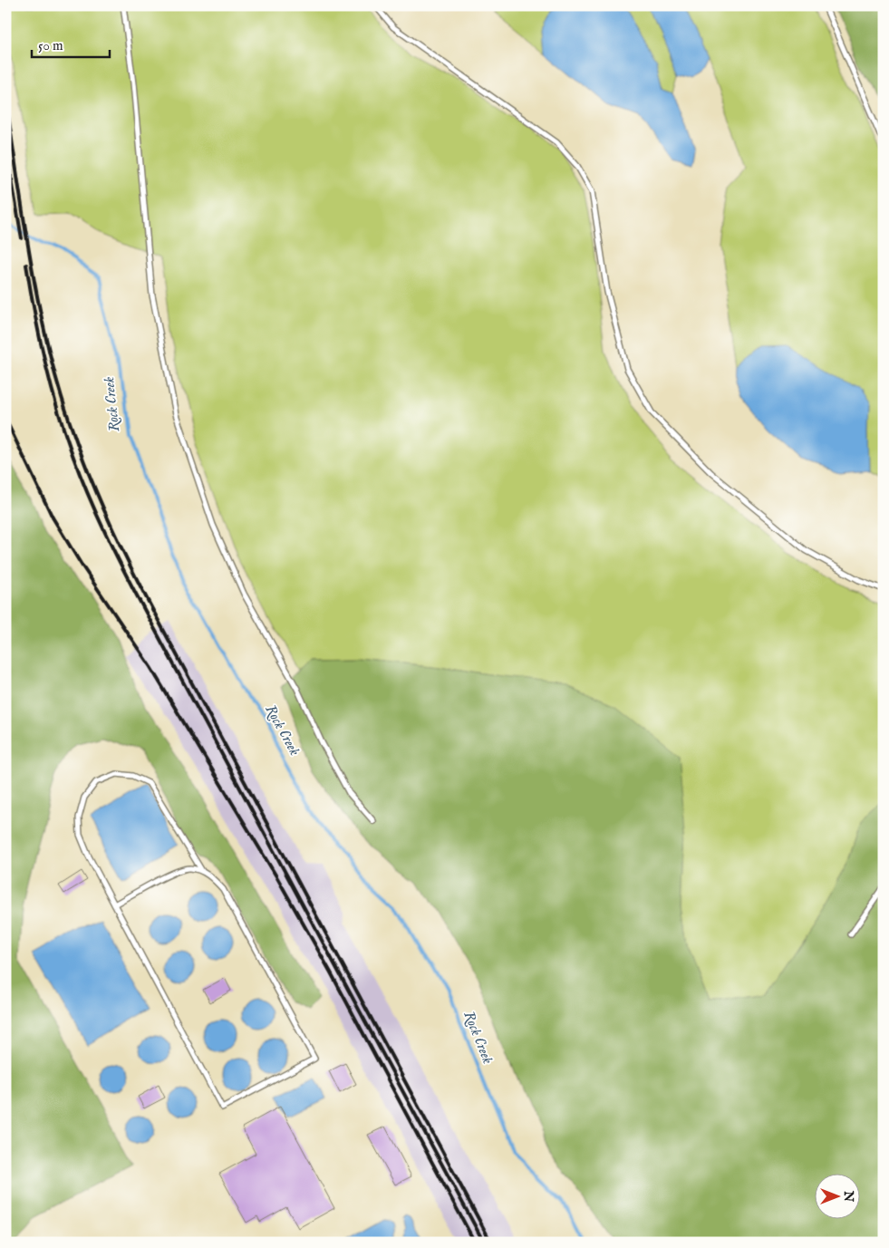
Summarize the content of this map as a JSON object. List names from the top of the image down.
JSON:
{
  "water": ["Rock Creek"],
  "scale_bar": "50 m",
  "north": "right"
}
